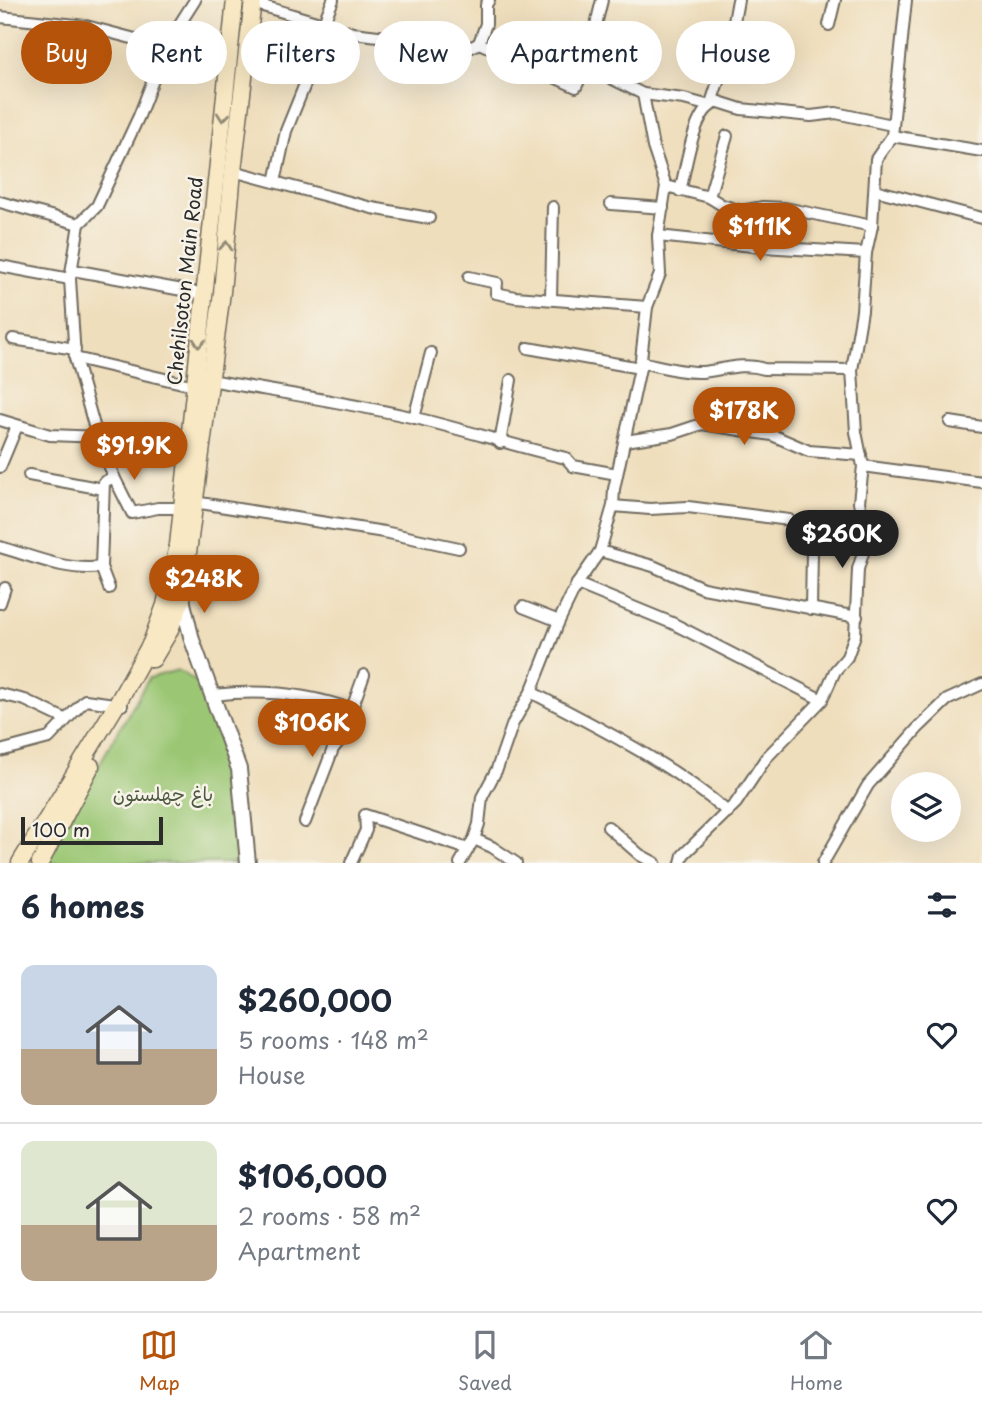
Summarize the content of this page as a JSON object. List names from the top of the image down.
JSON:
{
  "streets": {
    "main road": ["Chehilsoton Main Road"]
  },
  "parks": ["باغ چهلستون"],
  "scale_bar": "100 m",
  "page": {
    "chip": [
      "Buy",
      "Rent",
      "Filters",
      "New",
      "Apartment",
      "House"
    ],
    "price": [
      "$111K",
      "$178K",
      "$91.9K",
      "$260K",
      "$248K",
      "$106K"
    ],
    "scale": "100 m",
    "heading": "6 homes",
    "list": [
      {
        "name": "$260,000",
        "note": "5 rooms · 148 m² · House"
      },
      {
        "name": "$106,000",
        "note": "2 rooms · 58 m² · Apartment"
      }
    ],
    "tabs": ["Map", "Saved", "Home"]
  }
}
